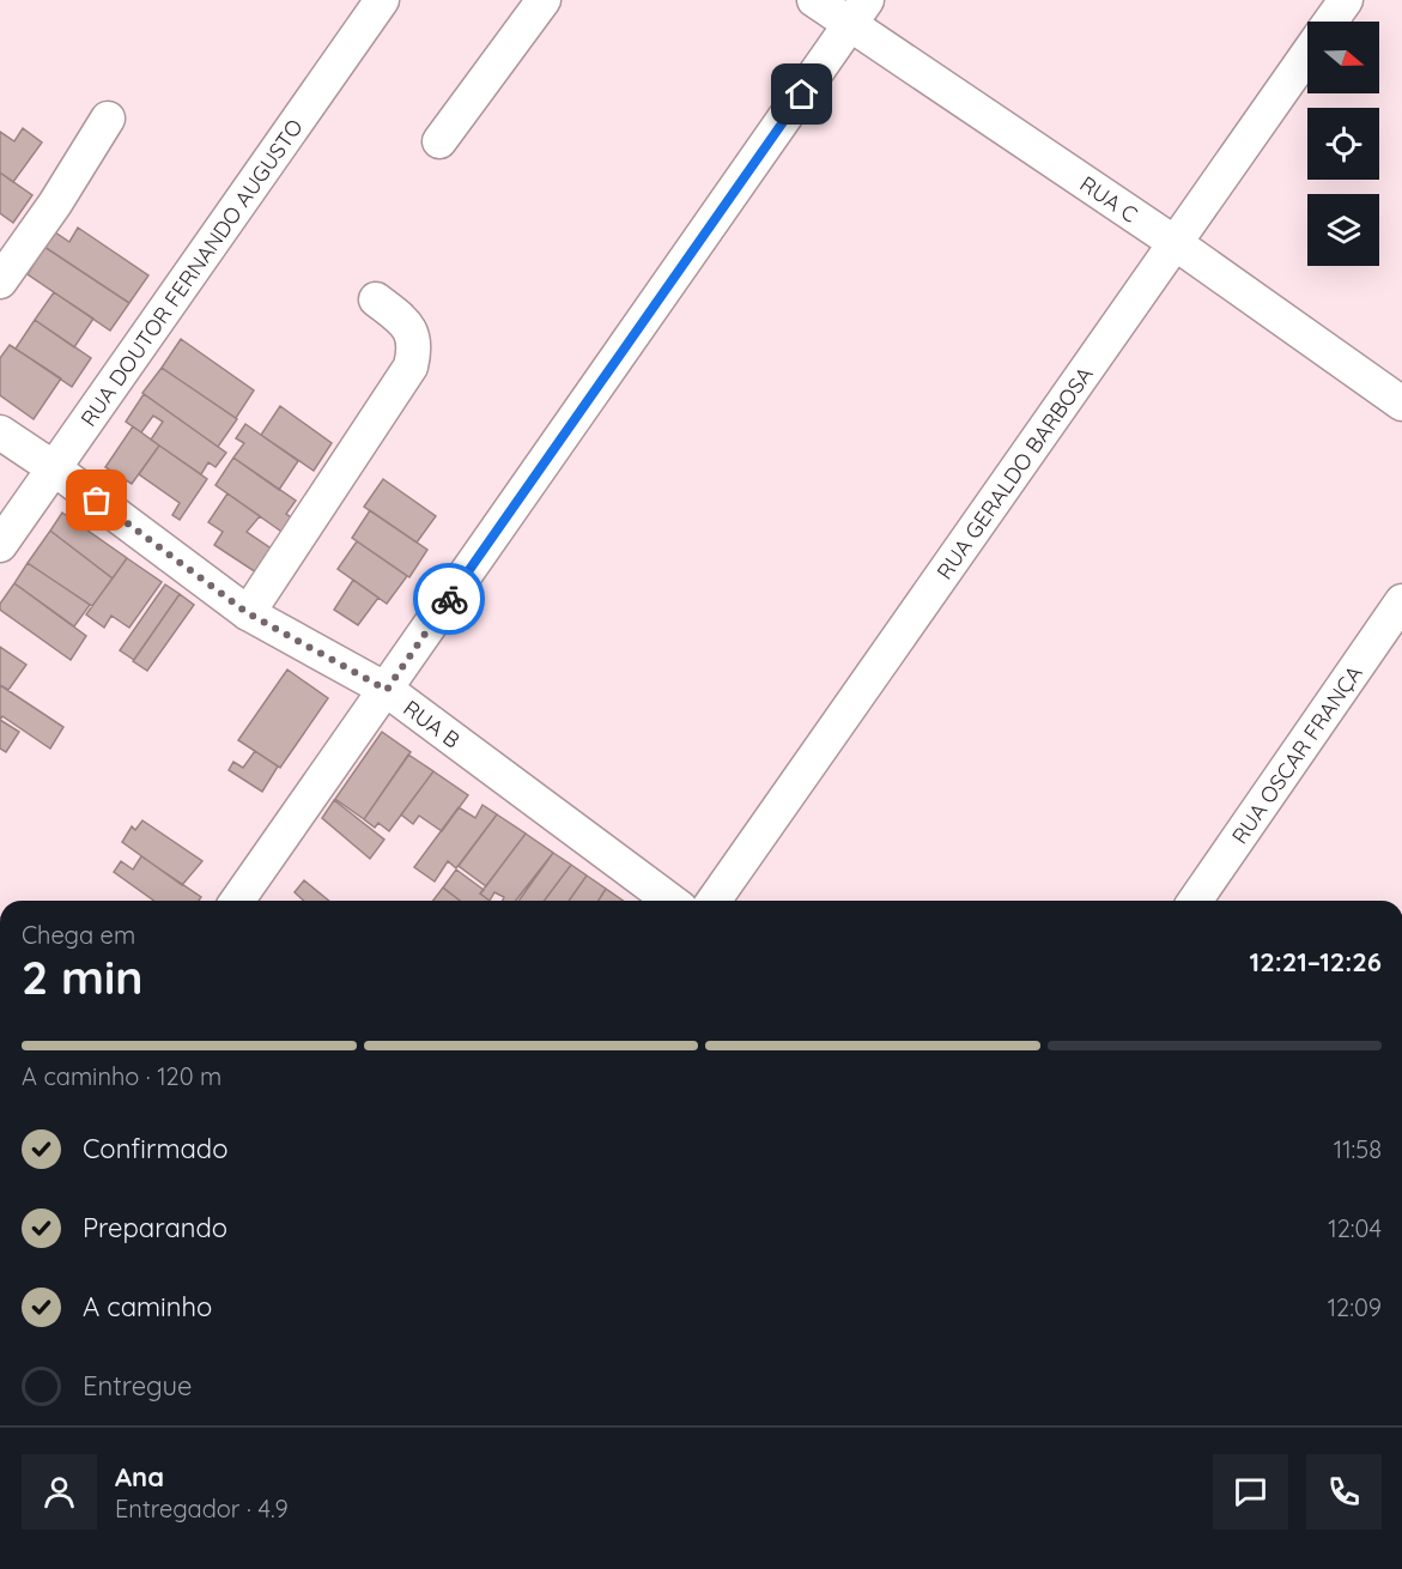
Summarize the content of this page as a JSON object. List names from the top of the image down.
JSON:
{
  "streets": {
    "street": [
      "RUA C",
      "RUA DOUTOR FERNANDO AUGUSTO",
      "RUA GERALDO BARBOSA",
      "RUA B",
      "RUA OSCAR FRANÇA"
    ]
  },
  "crossings": [
    ["RUA C", "RUA GERALDO BARBOSA"],
    ["RUA DOUTOR FERNANDO AUGUSTO", "RUA B"]
  ],
  "north": "right",
  "page": {
    "heading": ["2 min", "Chega em", "12:21–12:26"],
    "panel": ["Ana", "Entregador · 4.9"],
    "bar": "A caminho · 120 m",
    "list": [
      ["Confirmado", "11:58"],
      ["Preparando", "12:04"],
      ["A caminho", "12:09"],
      "Entregue"
    ]
  }
}
